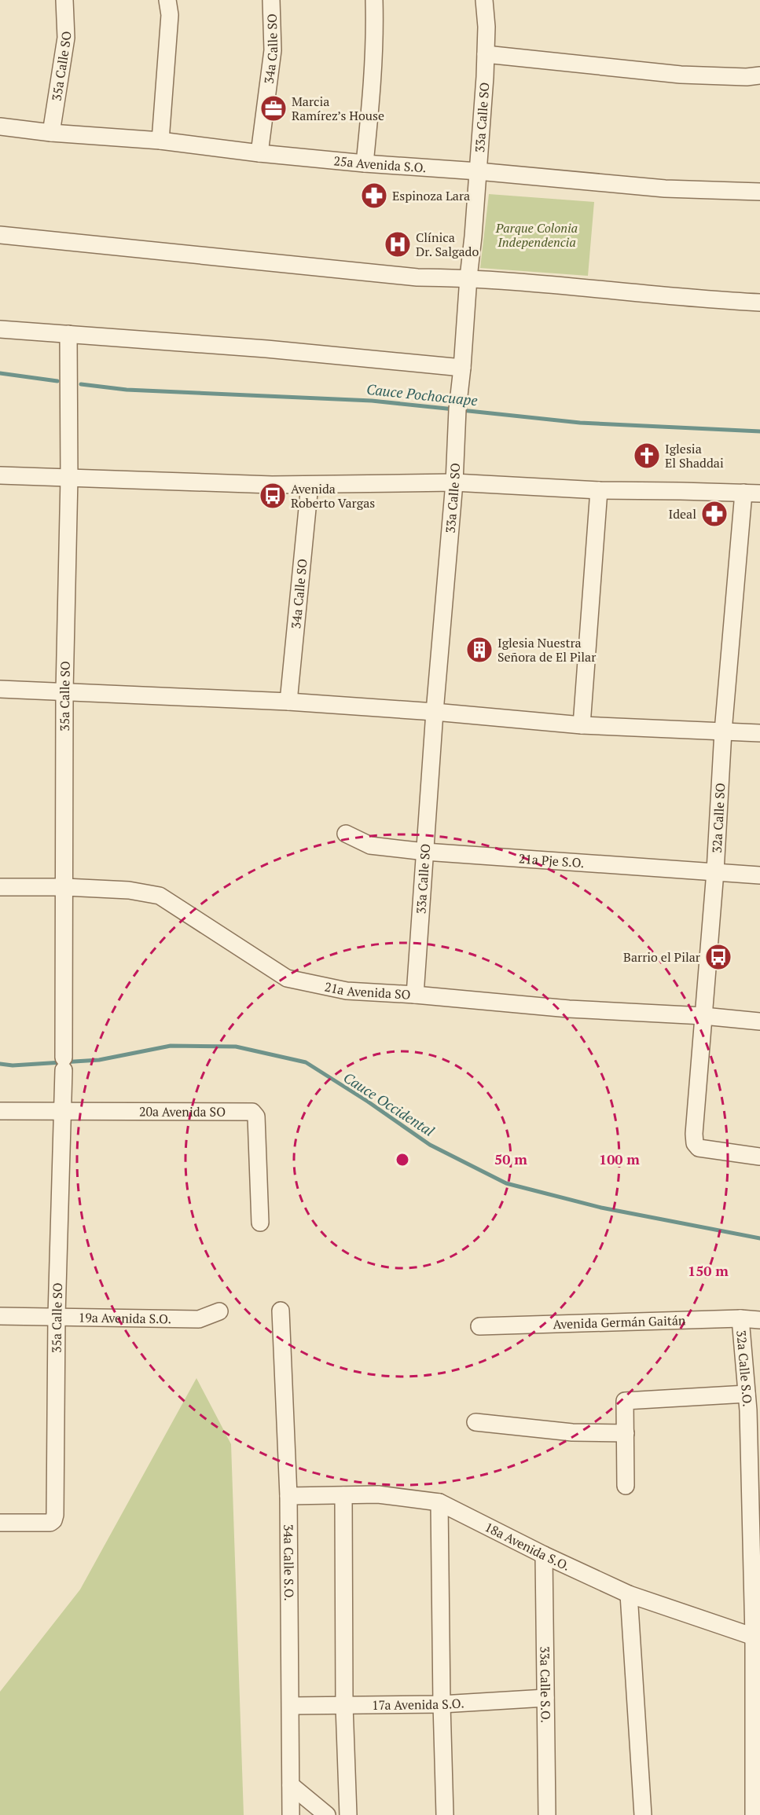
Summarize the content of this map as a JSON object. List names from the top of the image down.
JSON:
{
  "streets": {
    "street": [
      "34a Calle SO",
      "35a Calle SO",
      "33a Calle SO",
      "25a Avenida S.O.",
      "32a Calle SO",
      "21a Pje S.O.",
      "21a Avenida SO",
      "20a Avenida SO",
      "19a Avenida S.O.",
      "Avenida Germán Gaitán",
      "32a Calle S.O.",
      "18a Avenida S.O.",
      "34a Calle S.O.",
      "33a Calle S.O.",
      "17a Avenida S.O."
    ]
  },
  "crossings": [
    ["34a Calle SO", "25a Avenida S.O."],
    ["35a Calle SO", "25a Avenida S.O."],
    ["35a Calle SO", "21a Avenida SO"],
    ["35a Calle SO", "20a Avenida SO"],
    ["35a Calle SO", "19a Avenida S.O."],
    ["33a Calle SO", "25a Avenida S.O."],
    ["33a Calle SO", "21a Pje S.O."],
    ["33a Calle SO", "21a Avenida SO"],
    ["32a Calle SO", "21a Pje S.O."],
    ["32a Calle SO", "21a Avenida SO"],
    ["Avenida Germán Gaitán", "32a Calle S.O."],
    ["32a Calle S.O.", "18a Avenida S.O."],
    ["18a Avenida S.O.", "34a Calle S.O."],
    ["18a Avenida S.O.", "33a Calle S.O."],
    ["34a Calle S.O.", "17a Avenida S.O."],
    ["33a Calle S.O.", "17a Avenida S.O."]
  ],
  "water": ["Cauce Pochocuape", "Cauce Occidental"],
  "parks": ["Parque Colonia Independencia"],
  "places": {
    "office": ["Marcia Ramírez’s House"],
    "pharmacy": ["Espinoza Lara", "Ideal"],
    "hospital": ["Clínica Dr. Salgado"],
    "church": ["Iglesia El Shaddai"],
    "bus stop": ["Avenida Roberto Vargas", "Barrio el Pilar"],
    "building": ["Iglesia Nuestra Señora de El Pilar"]
  },
  "rings": ["50 m", "100 m", "150 m"]
}
